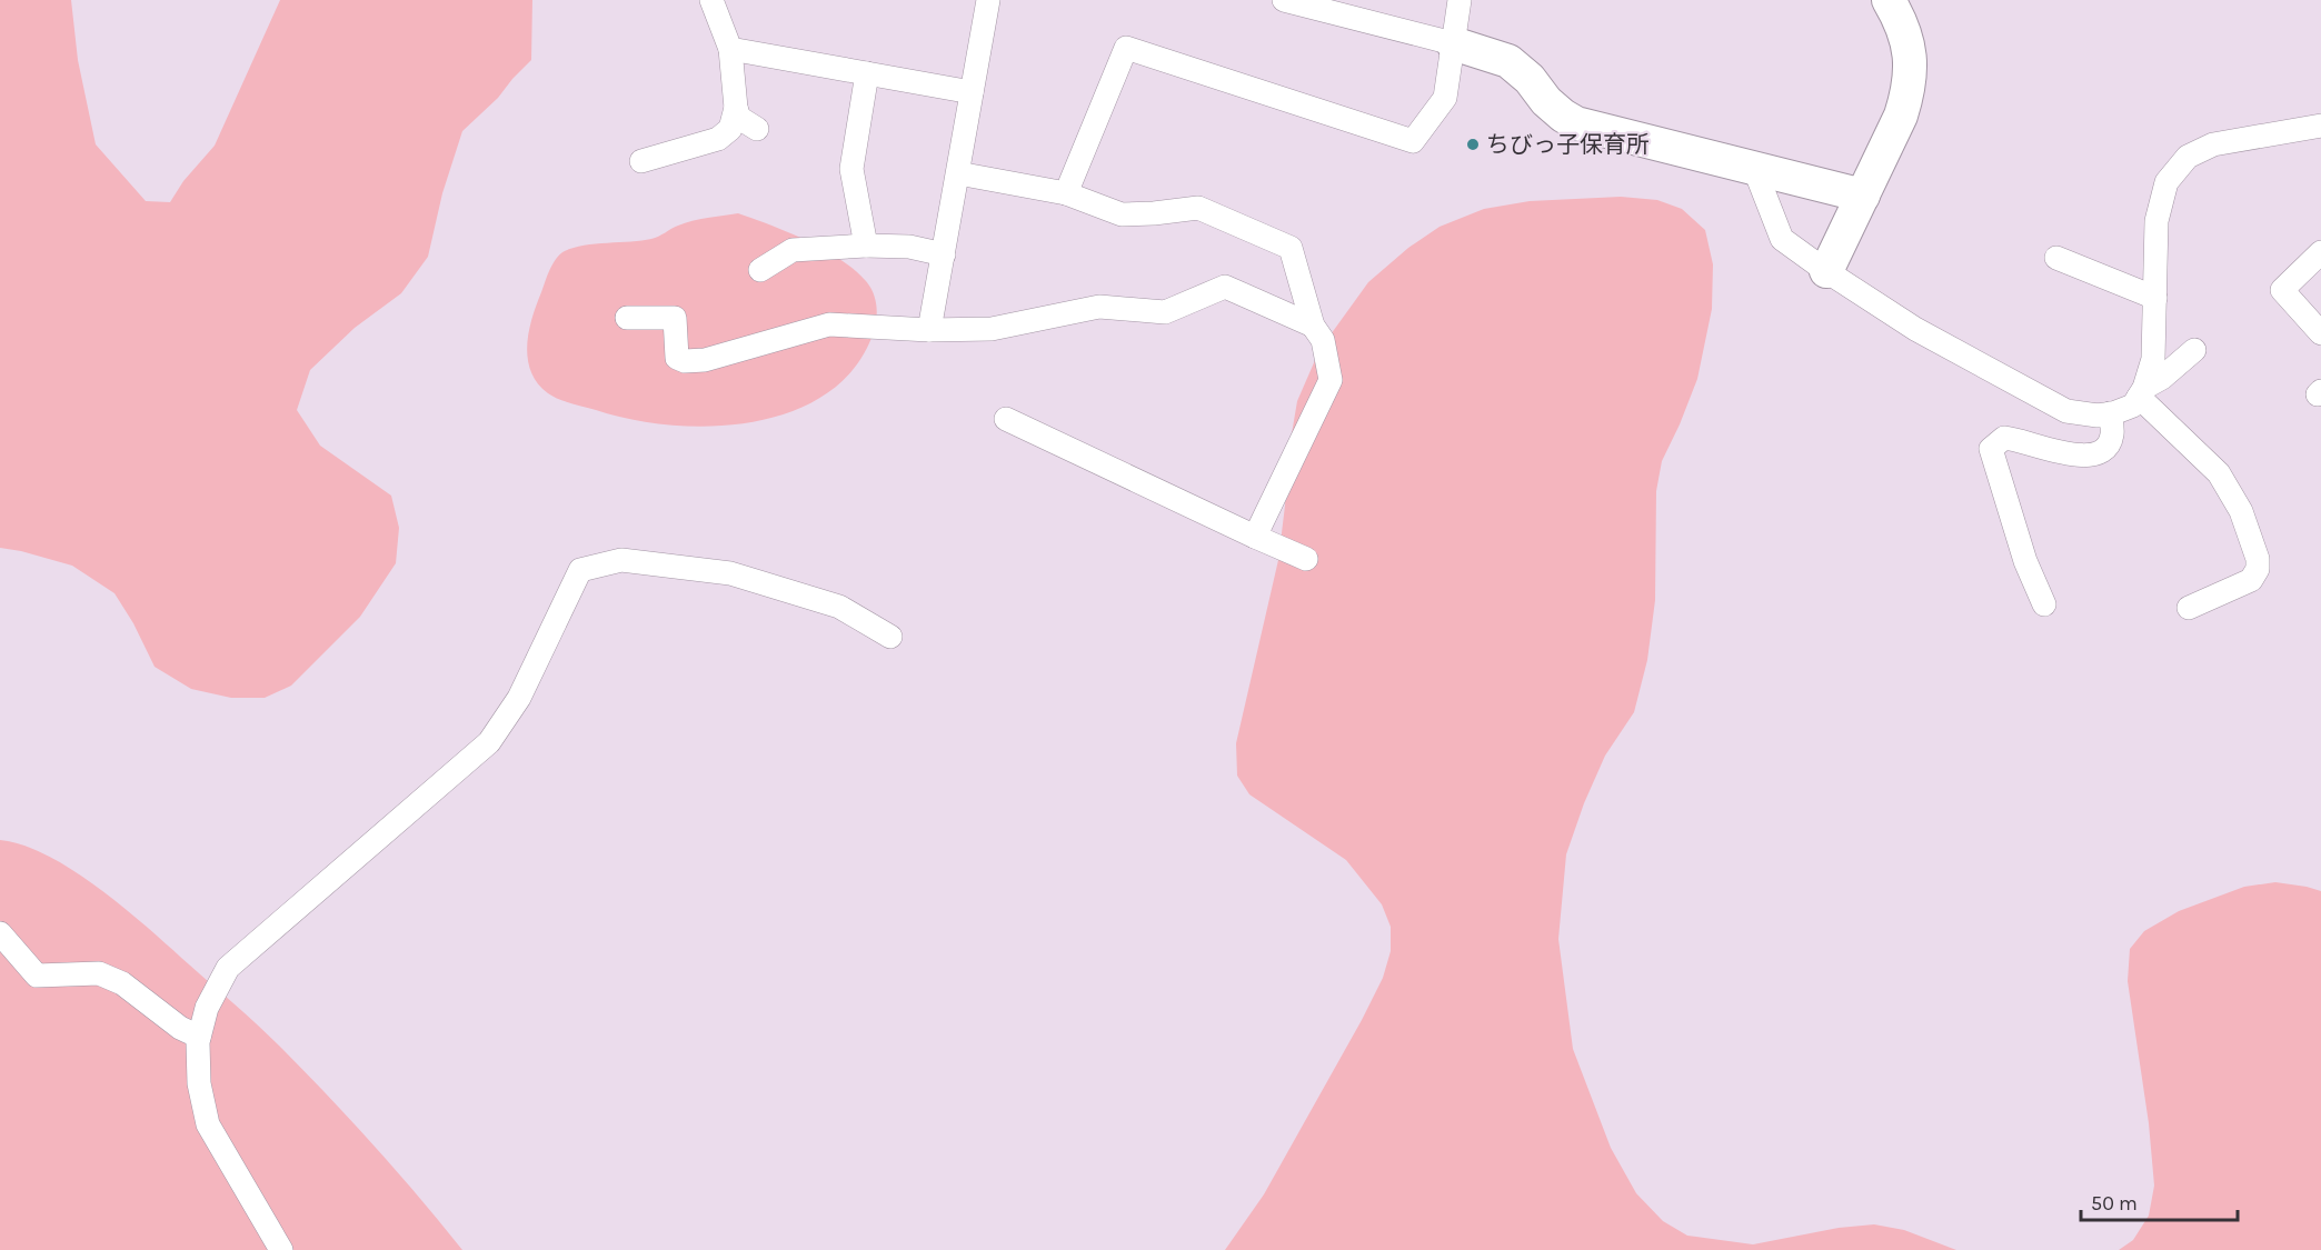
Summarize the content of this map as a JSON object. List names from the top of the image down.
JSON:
{
  "places": ["ちびっ子保育所"],
  "scale_bar": "50 m"
}
